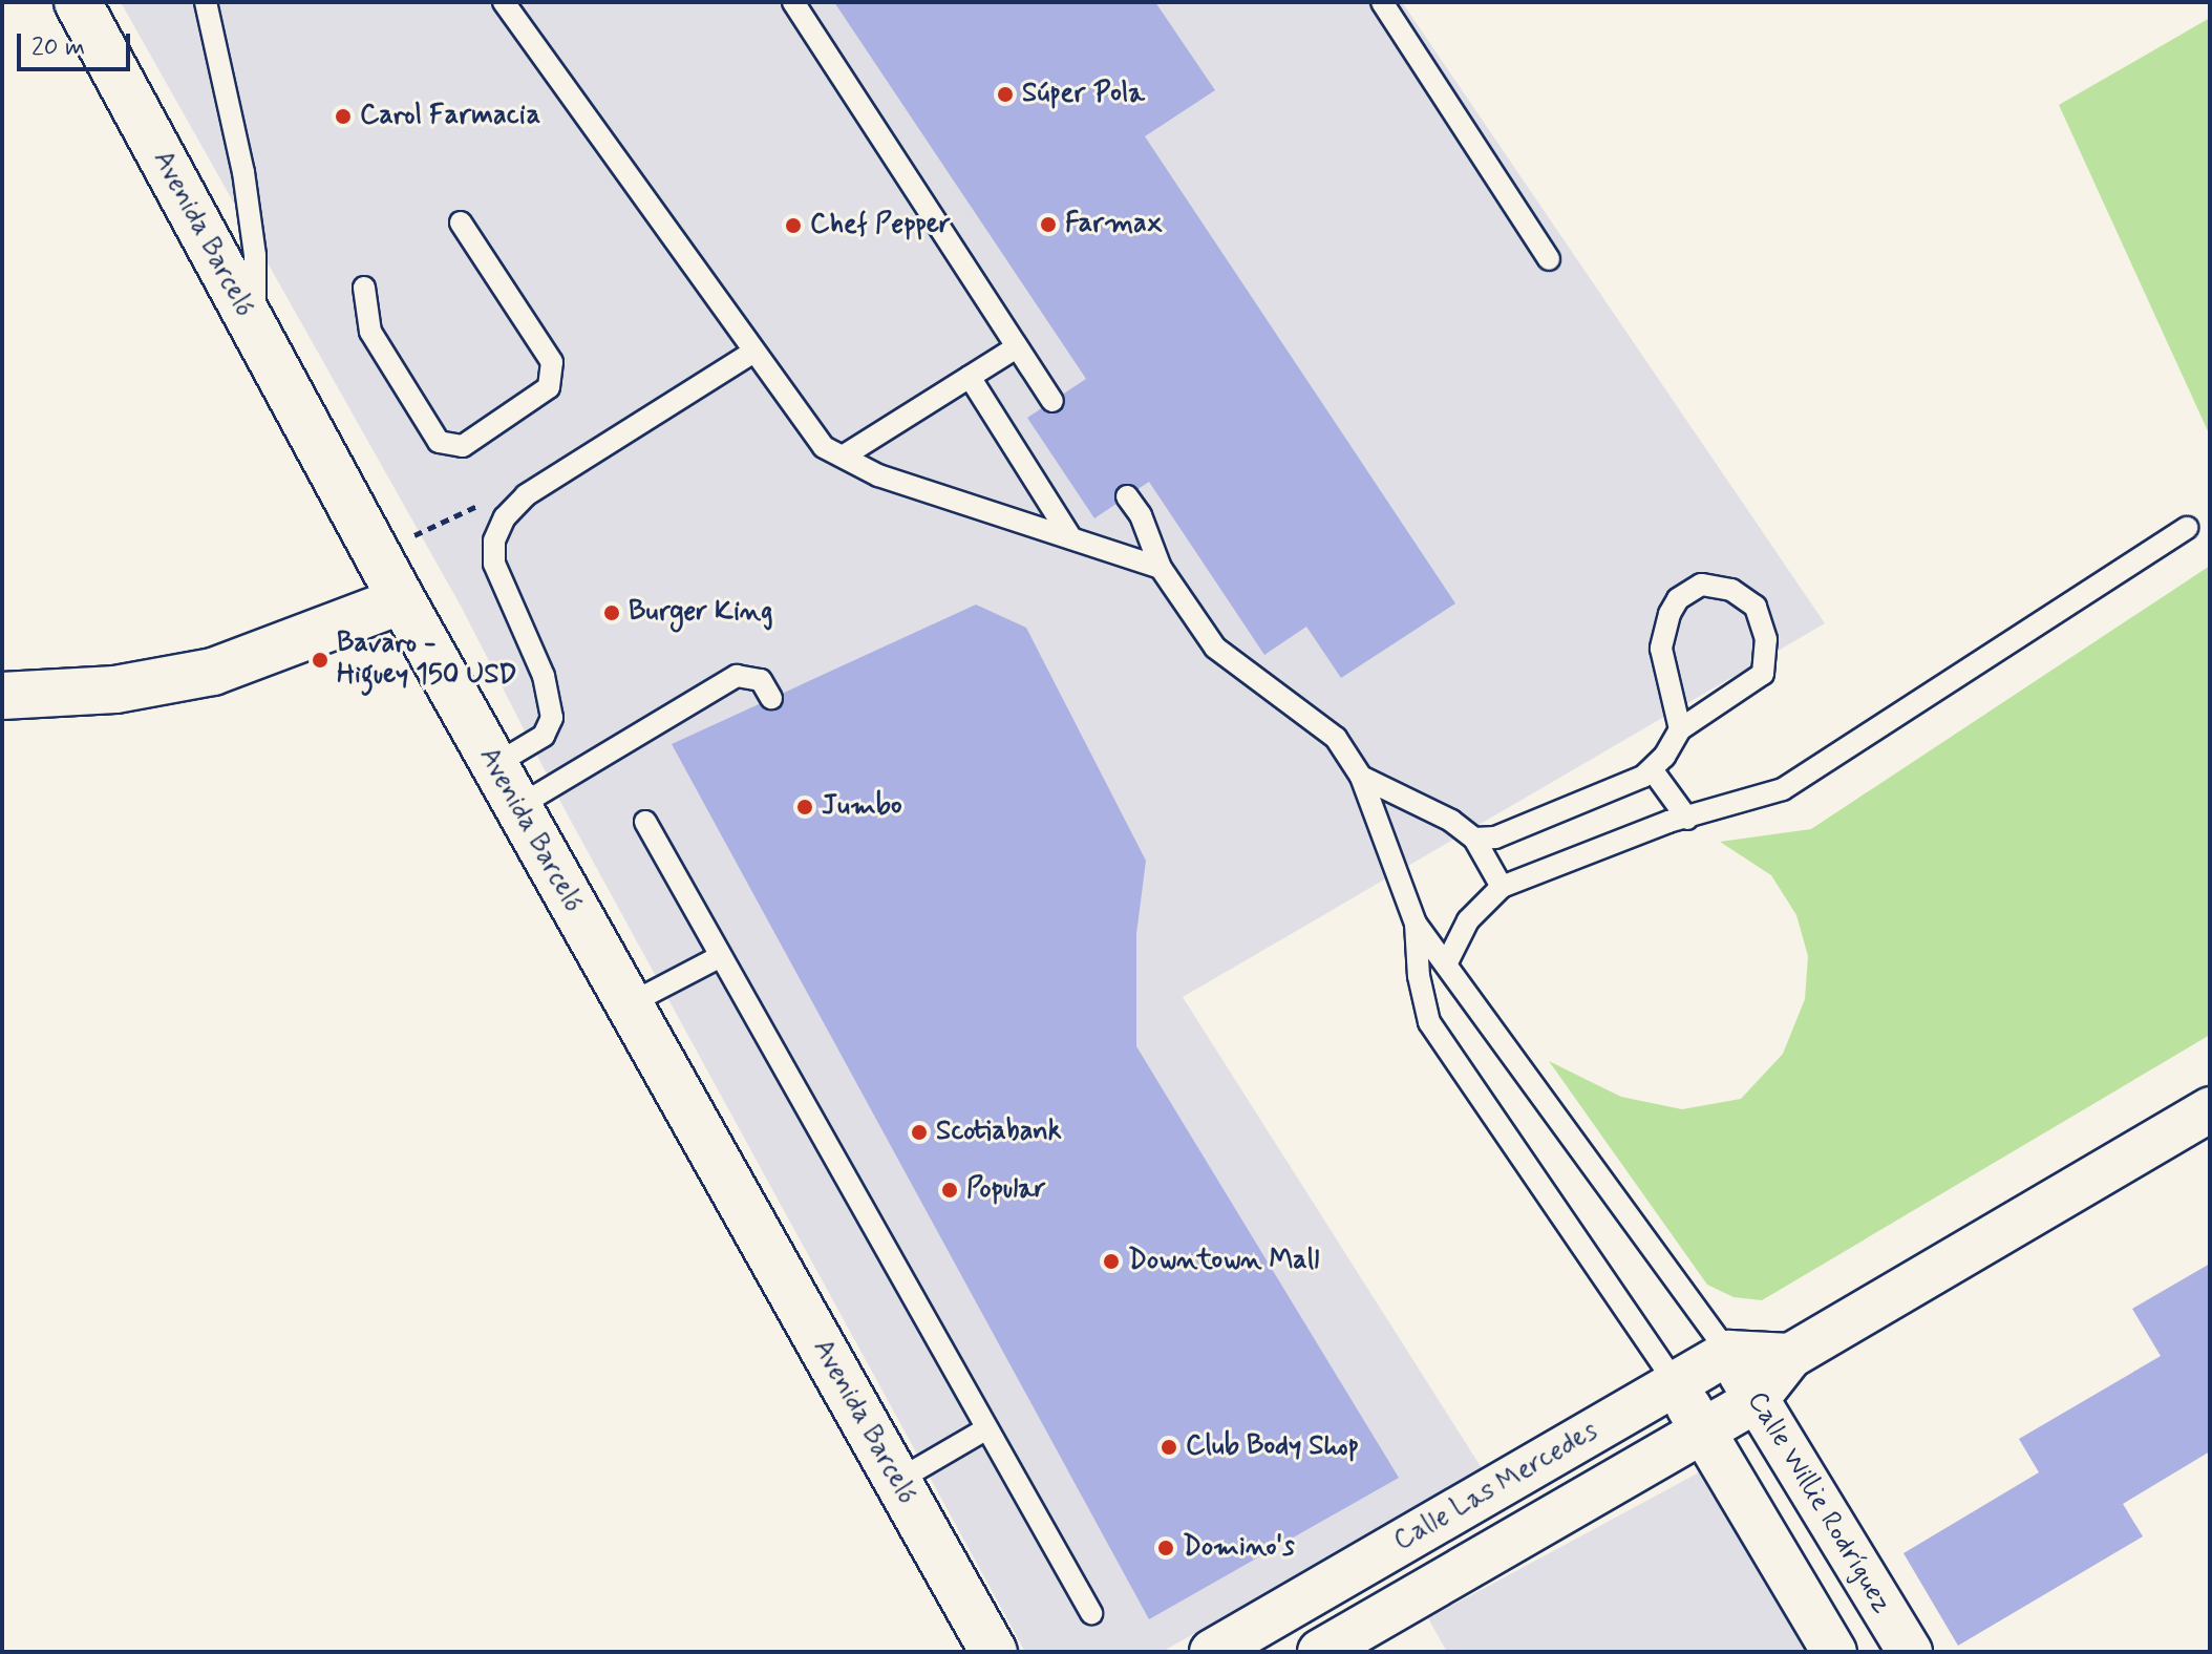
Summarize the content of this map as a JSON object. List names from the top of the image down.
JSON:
{
  "streets": {
    "street": ["Avenida Barceló", "Calle Las Mercedes", "Calle Willie Rodríguez"]
  },
  "crossings": [
    ["Calle Las Mercedes", "Calle Willie Rodríguez"]
  ],
  "places": [
    "Súper Pola",
    "Carol Farmacia",
    "Farmax",
    "Chef Pepper",
    "Burger King",
    "Bavaro - Higuey 150 USD",
    "Jumbo",
    "Scotiabank",
    "Popular",
    "Downtown Mall",
    "Club Body Shop",
    "Domino's"
  ],
  "scale_bar": "20 m"
}
